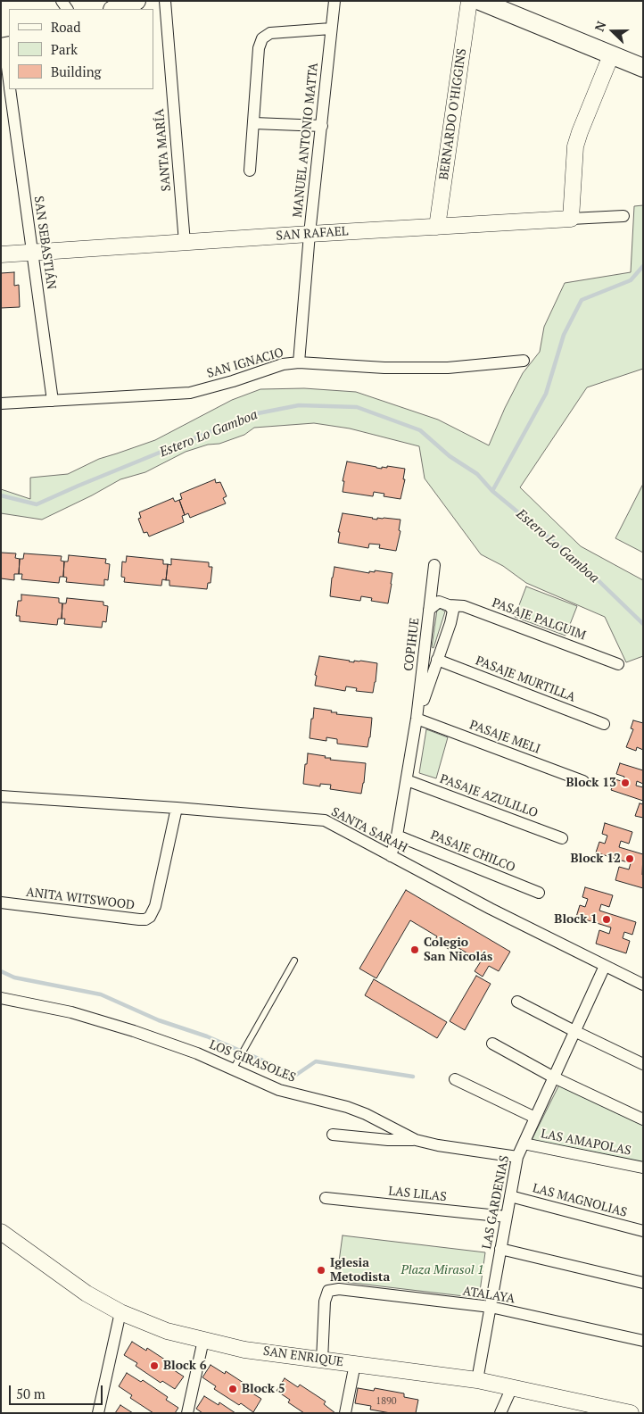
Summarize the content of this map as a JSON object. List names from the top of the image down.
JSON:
{
  "streets": {
    "street": [
      "BERNARDO O'HIGGINS",
      "MANUEL ANTONIO MATTA",
      "SANTA MARÍA",
      "SAN RAFAEL",
      "SAN SEBASTIÁN",
      "SAN IGNACIO",
      "PASAJE PALGUIM",
      "COPIHUE",
      "PASAJE MURTILLA",
      "PASAJE MELI",
      "PASAJE AZULILLO",
      "SANTA SARAH",
      "PASAJE CHILCO",
      "ANITA WITSWOOD",
      "LOS GIRASOLES",
      "LAS AMAPOLAS",
      "LAS LILAS",
      "LAS MAGNOLIAS",
      "LAS GARDENIAS",
      "ATALAYA",
      "SAN ENRIQUE"
    ]
  },
  "crossings": [
    ["BERNARDO O'HIGGINS", "SAN RAFAEL"],
    ["MANUEL ANTONIO MATTA", "SAN RAFAEL"],
    ["MANUEL ANTONIO MATTA", "SAN IGNACIO"],
    ["SANTA MARÍA", "SAN RAFAEL"],
    ["SAN RAFAEL", "SAN SEBASTIÁN"],
    ["SAN SEBASTIÁN", "SAN IGNACIO"],
    ["PASAJE PALGUIM", "COPIHUE"],
    ["COPIHUE", "PASAJE MURTILLA"],
    ["COPIHUE", "PASAJE MELI"],
    ["COPIHUE", "PASAJE AZULILLO"],
    ["COPIHUE", "SANTA SARAH"],
    ["COPIHUE", "PASAJE CHILCO"],
    ["SANTA SARAH", "ANITA WITSWOOD"],
    ["SANTA SARAH", "LAS GARDENIAS"],
    ["LOS GIRASOLES", "LAS GARDENIAS"],
    ["LAS AMAPOLAS", "LAS GARDENIAS"],
    ["LAS LILAS", "LAS GARDENIAS"],
    ["LAS MAGNOLIAS", "LAS GARDENIAS"],
    ["LAS GARDENIAS", "ATALAYA"],
    ["LAS GARDENIAS", "SAN ENRIQUE"],
    ["ATALAYA", "SAN ENRIQUE"]
  ],
  "water": ["Estero Lo Gamboa"],
  "parks": ["Plaza Mirasol 1"],
  "places": [
    "Block 13",
    "Block 12",
    "Block 1",
    "Colegio San Nicolás",
    "Iglesia Metodista",
    "Block 6",
    "Block 5"
  ],
  "house_numbers": ["1890"],
  "legend": ["Road", "Park", "Building"],
  "scale_bar": "50 m",
  "north": "left"
}
